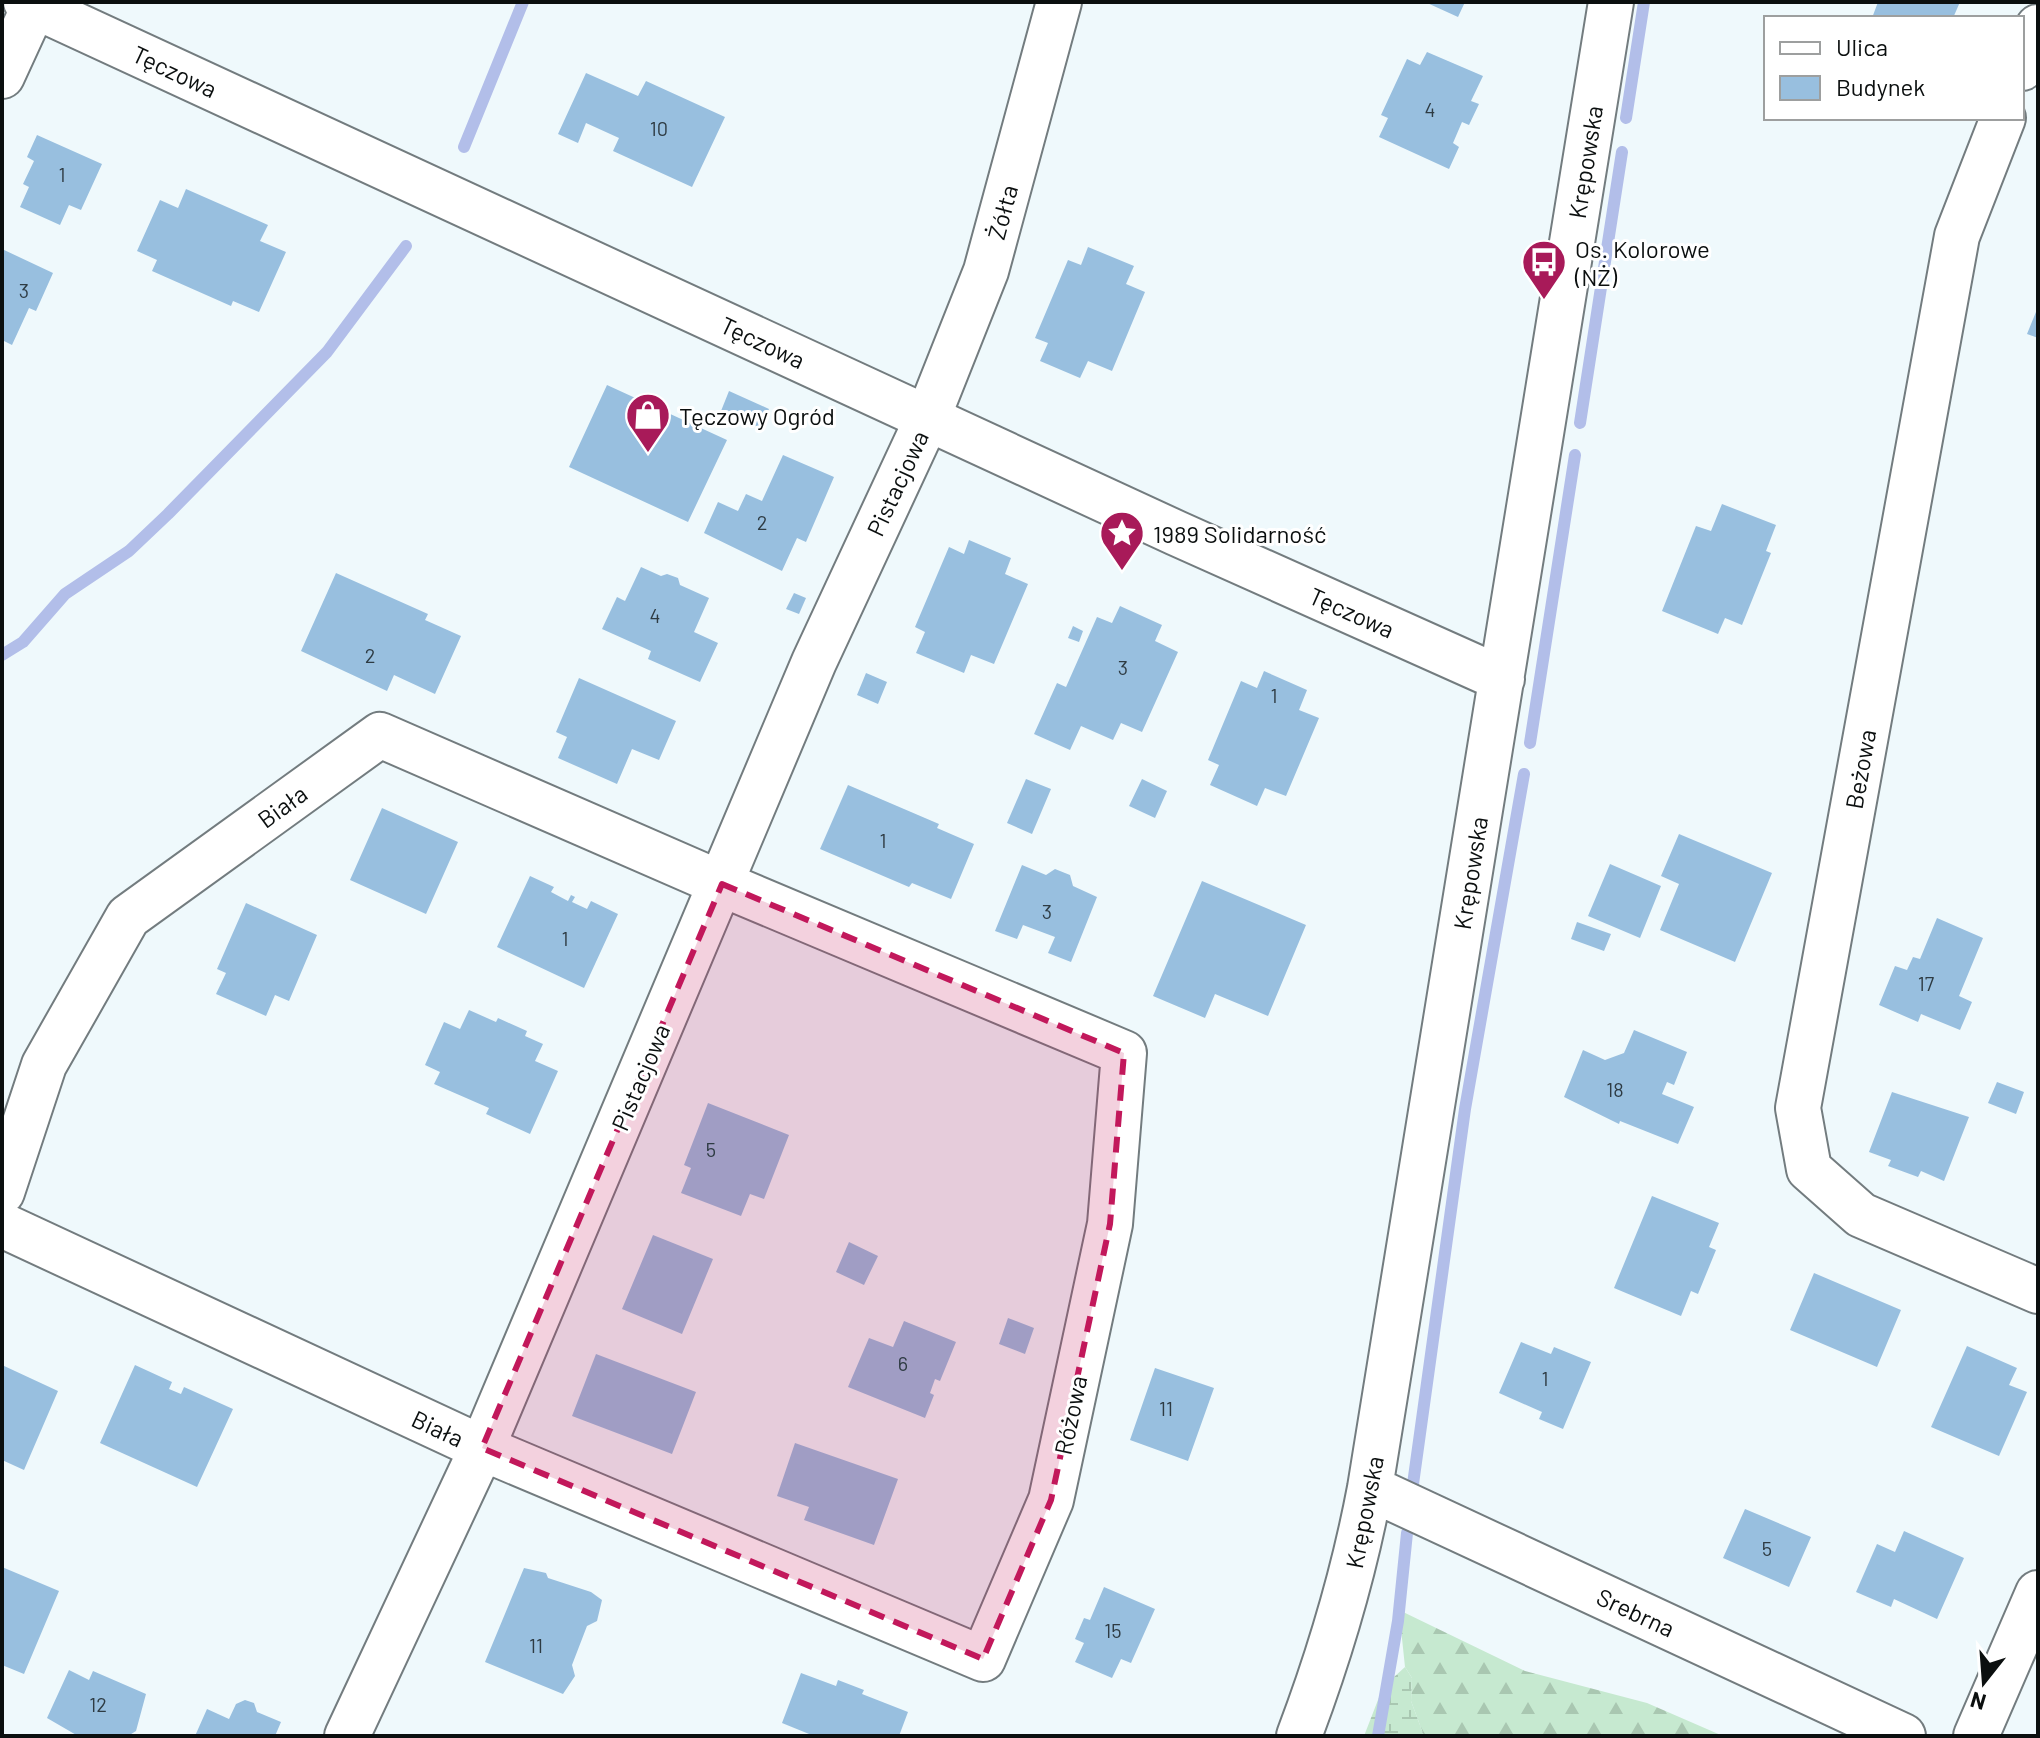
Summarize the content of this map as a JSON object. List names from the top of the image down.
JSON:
{
  "streets": {
    "street": [
      "Tęczowa",
      "Krępowska",
      "Żółta",
      "Pistacjowa",
      "Beżowa",
      "Biała",
      "Różowa",
      "Srebrna"
    ]
  },
  "crossings": [
    ["Tęczowa", "Krępowska"],
    ["Tęczowa", "Żółta"],
    ["Tęczowa", "Pistacjowa"],
    ["Krępowska", "Srebrna"],
    ["Żółta", "Pistacjowa"],
    ["Pistacjowa", "Biała"],
    ["Pistacjowa", "Różowa"],
    ["Biała", "Różowa"]
  ],
  "places": {
    "bus stop": ["Os. Kolorowe (NŻ)"],
    "shop": ["Tęczowy Ogród"],
    "place": ["1989 Solidarność"]
  },
  "house_numbers": [
    "4",
    "10",
    "1",
    "3",
    "2",
    "4",
    "2",
    "3",
    "1",
    "1",
    "3",
    "1",
    "17",
    "18",
    "5",
    "6",
    "1",
    "11",
    "5",
    "15",
    "11",
    "12"
  ],
  "legend": ["Ulica", "Budynek"],
  "north": "bottom"
}
